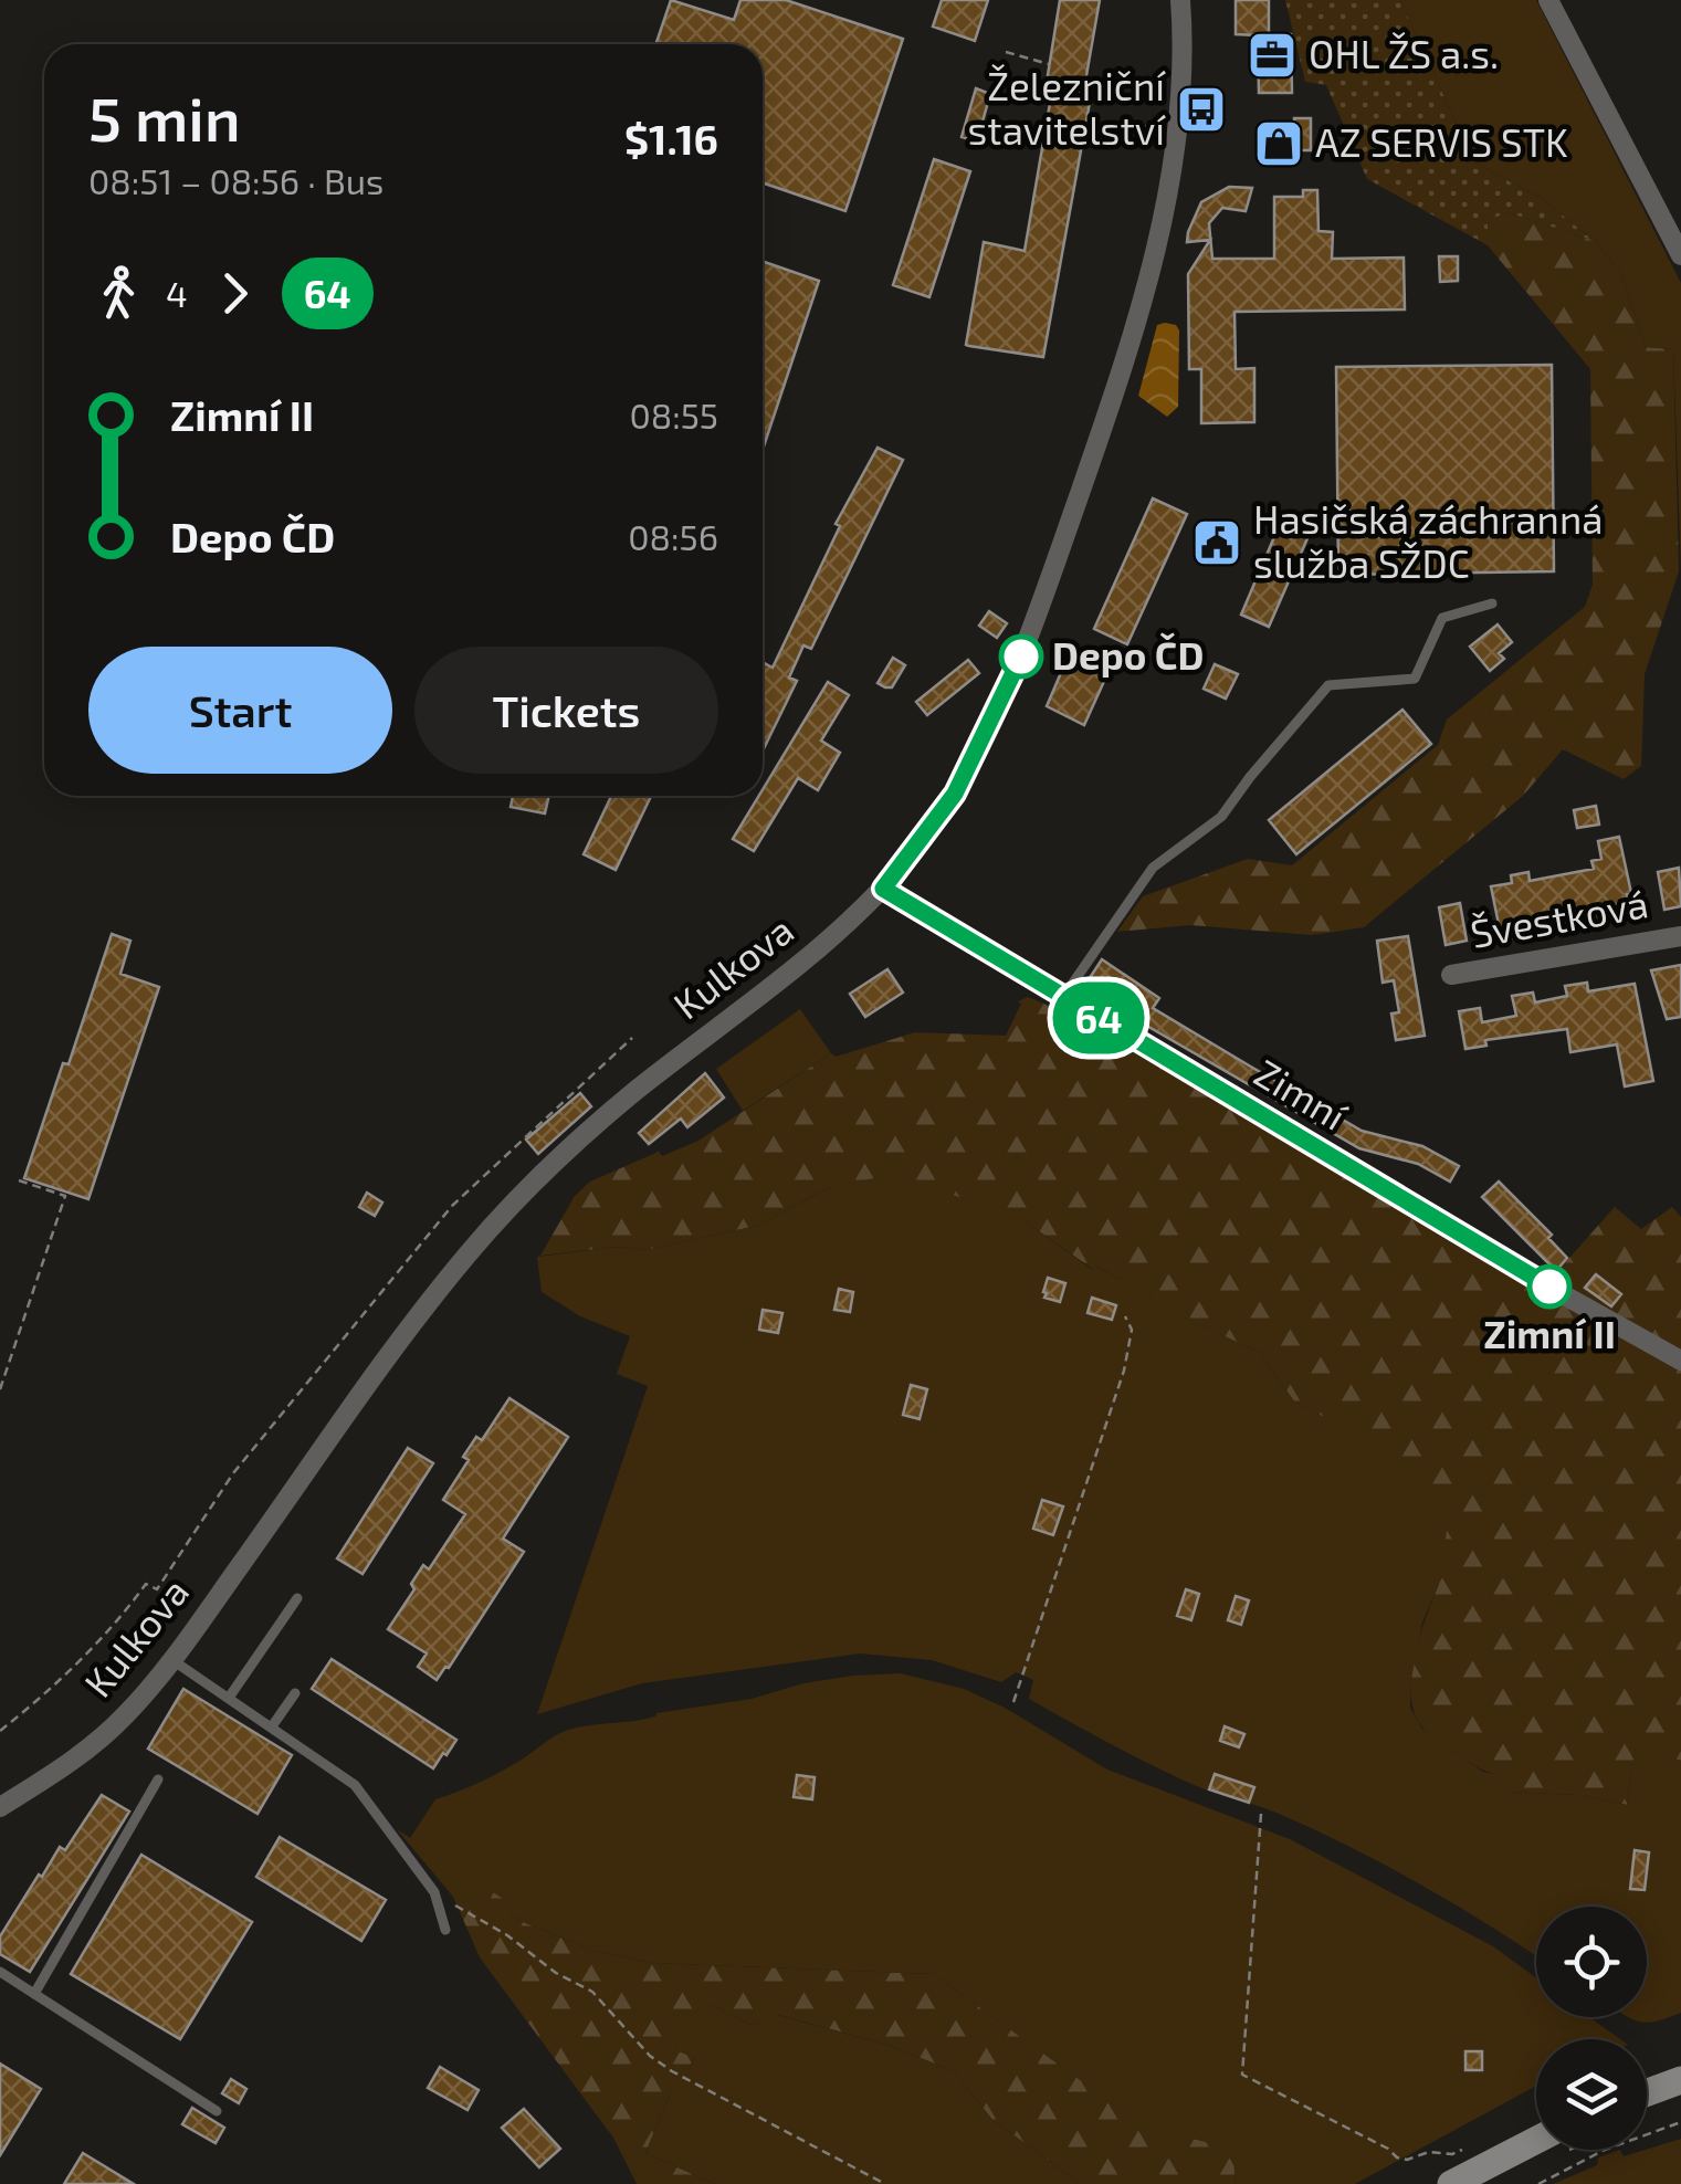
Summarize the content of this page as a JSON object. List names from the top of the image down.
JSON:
{
  "streets": {
    "street": ["Švestková", "Kulkova", "Zimní"]
  },
  "crossings": [
    ["Kulkova", "Zimní"]
  ],
  "places": {
    "office": ["OHL ŽS a.s."],
    "bus stop": ["Železniční stavitelství"],
    "shop": ["AZ SERVIS STK"],
    "public building": ["Hasičská záchranná služba SŽDC"],
    "other": ["Depo ČD", "Zimní II"]
  },
  "lines": ["bus line 64"],
  "page": {
    "on_map": "64",
    "heading": ["5 min", "08:51 – 08:56 · Bus", "$1.16"],
    "legs": ["4", "64"],
    "list": [
      {
        "name": "Zimní II",
        "value": "08:55"
      },
      {
        "name": "Depo ČD",
        "value": "08:56"
      }
    ],
    "buttons": ["Start", "Tickets"]
  }
}
